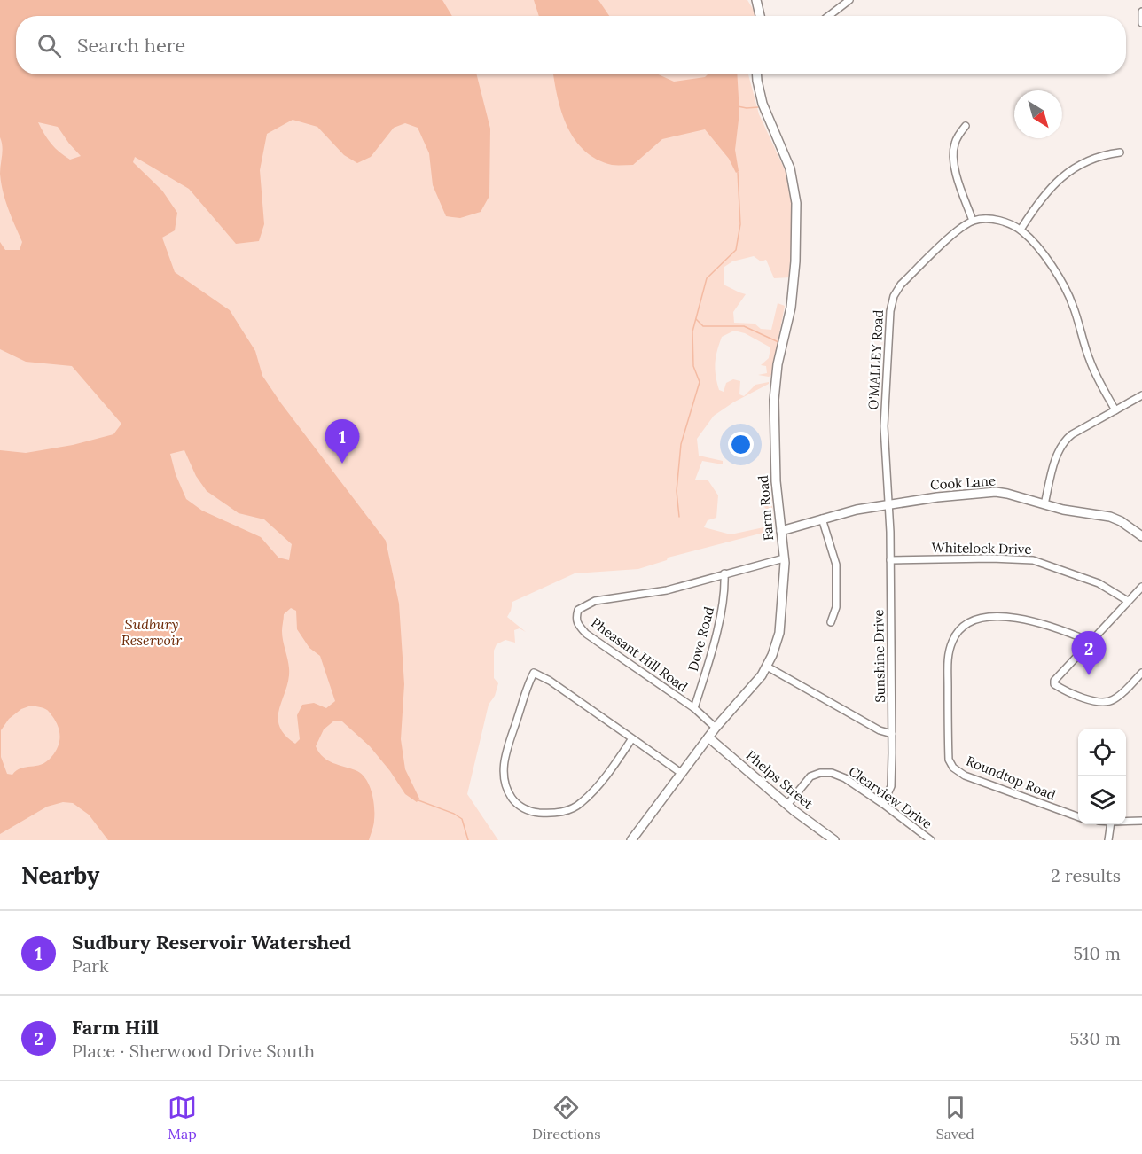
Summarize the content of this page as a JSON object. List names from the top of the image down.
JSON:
{
  "streets": {
    "street": [
      "O'MALLEY Road",
      "Cook Lane",
      "Farm Road",
      "Whitelock Drive",
      "Dove Road",
      "Pheasant Hill Road",
      "Sunshine Drive",
      "Roundtop Road",
      "Phelps Street",
      "Clearview Drive"
    ]
  },
  "crossings": [
    ["O'MALLEY Road", "Cook Lane"],
    ["O'MALLEY Road", "Sunshine Drive"],
    ["Cook Lane", "Farm Road"],
    ["Cook Lane", "Sunshine Drive"],
    ["Farm Road", "Pheasant Hill Road"],
    ["Farm Road", "Phelps Street"],
    ["Whitelock Drive", "Sunshine Drive"],
    ["Dove Road", "Pheasant Hill Road"],
    ["Sunshine Drive", "Clearview Drive"],
    ["Phelps Street", "Clearview Drive"]
  ],
  "water": ["Sudbury Reservoir"],
  "north": "bottom right",
  "page": {
    "search": "Search here",
    "pins": ["1", "2"],
    "heading": ["Nearby", "2 results"],
    "list": [
      {
        "mark": "1",
        "name": "Sudbury Reservoir Watershed",
        "note": "Park",
        "value": "510 m"
      },
      {
        "mark": "2",
        "name": "Farm Hill",
        "note": "Place · Sherwood Drive South",
        "value": "530 m"
      }
    ],
    "nav": ["Map", "Directions", "Saved"]
  }
}
